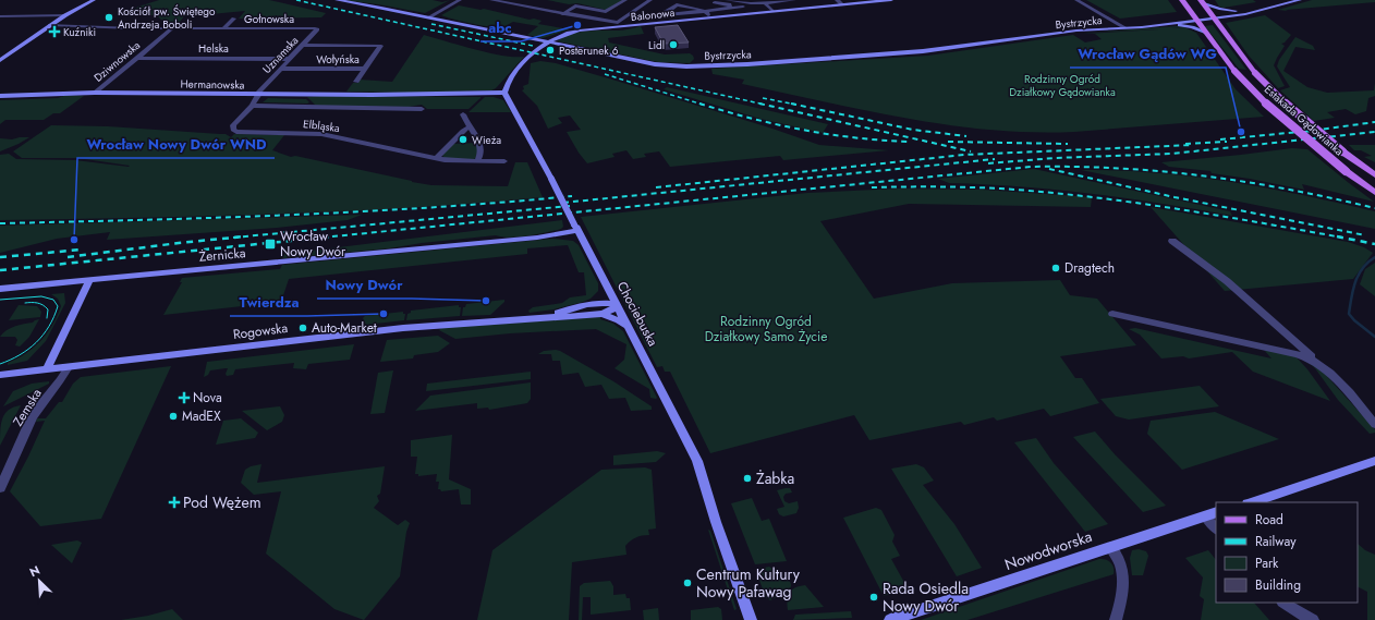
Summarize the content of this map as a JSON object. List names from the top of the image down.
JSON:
{
  "streets": {
    "main road": ["Estakada Gądowianka"],
    "street": [
      "Balonowa",
      "Gołnowska",
      "Bystrzycka",
      "Helska",
      "Uznamska",
      "Wołyńska",
      "Dziwnowska",
      "Hermanowska",
      "Elbląska",
      "Żernicka",
      "Chociebuska",
      "Rogowska",
      "Zemska",
      "Nowodworska"
    ]
  },
  "crossings": [
    ["Balonowa", "Bystrzycka"],
    ["Gołnowska", "Uznamska"],
    ["Gołnowska", "Dziwnowska"],
    ["Bystrzycka", "Estakada Gądowianka"],
    ["Helska", "Uznamska"],
    ["Helska", "Dziwnowska"],
    ["Uznamska", "Wołyńska"],
    ["Uznamska", "Hermanowska"],
    ["Uznamska", "Elbląska"],
    ["Dziwnowska", "Hermanowska"],
    ["Hermanowska", "Elbląska"],
    ["Hermanowska", "Chociebuska"],
    ["Żernicka", "Chociebuska"],
    ["Chociebuska", "Rogowska"],
    ["Rogowska", "Zemska"]
  ],
  "parks": ["Rodzinny Ogród Działkowy Gądowianka", "Rodzinny Ogród Działkowy Samo Życie"],
  "places": {
    "other": [
      "Kościół pw. Świętego Andrzeja Boboli",
      "abc",
      "Lidl",
      "Posterunek 6",
      "Wrocław Gądów WG",
      "Wieża",
      "Wrocław Nowy Dwór WND",
      "Dragtech",
      "Nowy Dwór",
      "Twierdza",
      "Auto-Market",
      "MadEX",
      "Żabka",
      "Centrum Kultury Nowy Pafawag",
      "Rada Osiedla Nowy Dwór"
    ],
    "health": ["Kuźniki", "Nova", "Pod Wężem"],
    "transit": ["Wrocław Nowy Dwór"]
  },
  "legend": [
    "Road",
    "Railway",
    "Park",
    "Building"
  ],
  "north": "top left"
}
